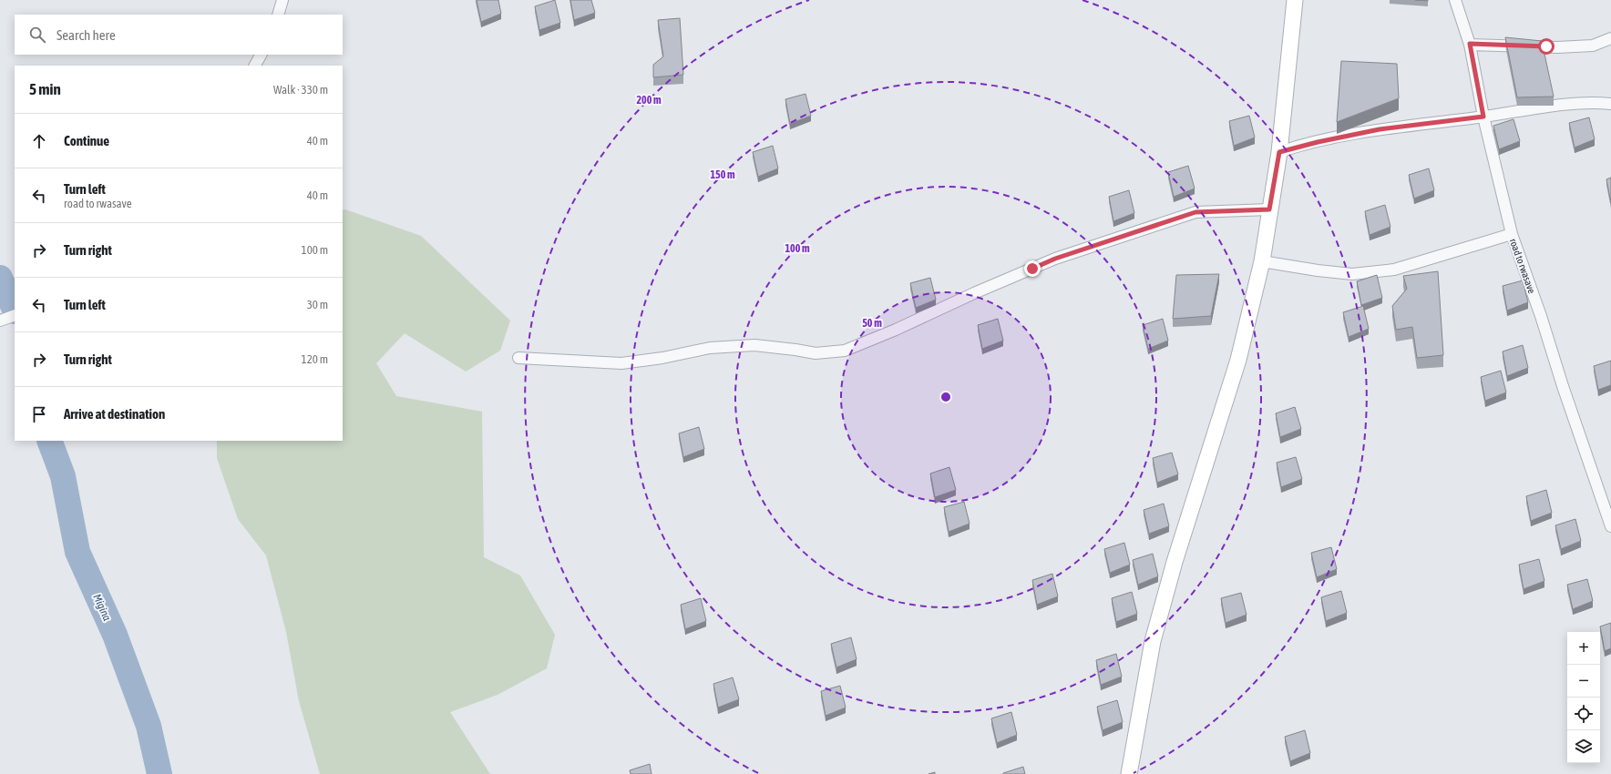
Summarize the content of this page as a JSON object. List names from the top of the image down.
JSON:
{
  "streets": {
    "street": ["road to rwasave"]
  },
  "water": ["Migina"],
  "page": {
    "search": "Search here",
    "heading": ["5 min", "Walk · 330 m"],
    "list": [
      ["Continue", "40 m"],
      ["Turn left", "road to rwasave", "40 m"],
      ["Turn right", "100 m"],
      ["Turn left", "30 m"],
      ["Turn right", "120 m"],
      "Arrive at destination"
    ],
    "map_buttons": ["+", "−"]
  },
  "rings": [
    "200 m",
    "150 m",
    "100 m",
    "50 m"
  ]
}
